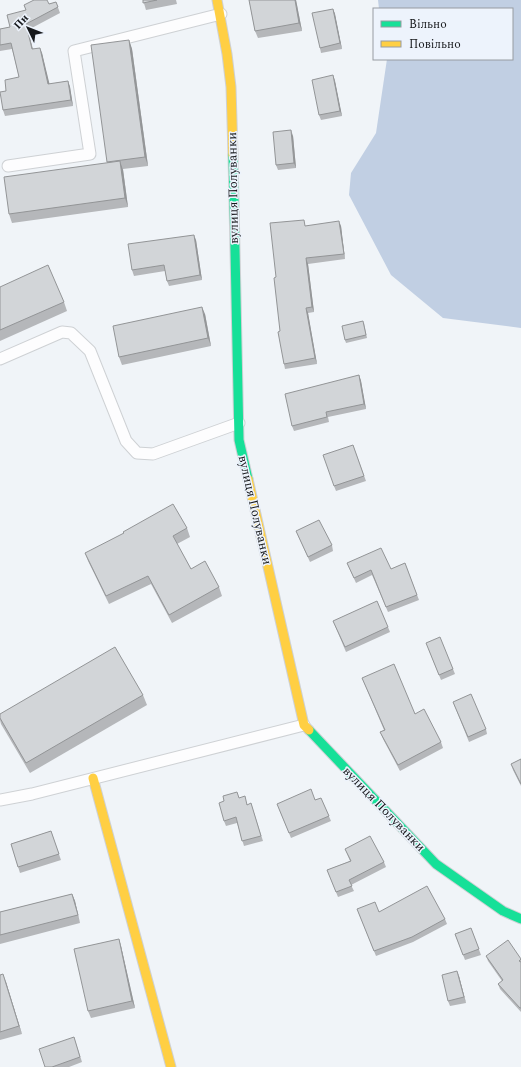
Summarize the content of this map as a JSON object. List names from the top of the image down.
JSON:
{
  "streets": {
    "street": ["вулиця Полуванки"]
  },
  "legend": ["Вільно", "Повільно"],
  "north": "top left"
}
